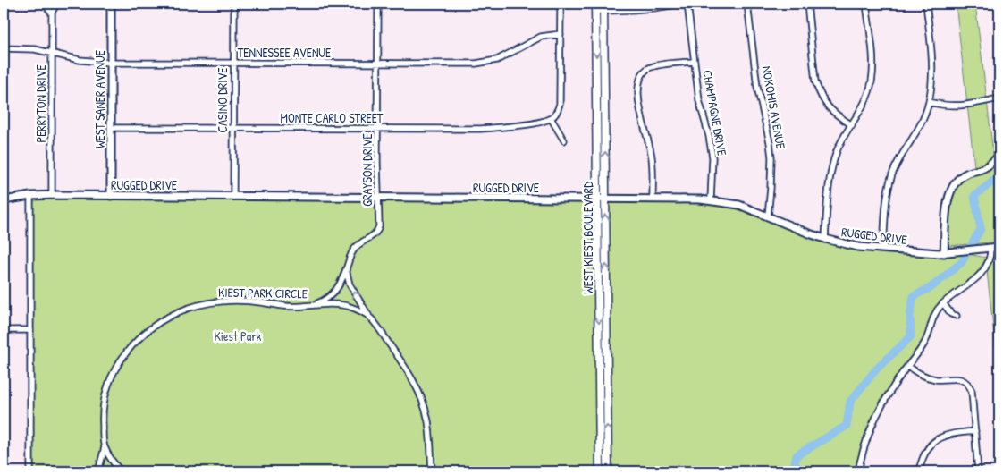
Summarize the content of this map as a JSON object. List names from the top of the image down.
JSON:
{
  "streets": {
    "main road": ["WEST KIEST BOULEVARD"],
    "street": [
      "TENNESSEE AVENUE",
      "WEST SANER AVENUE",
      "CASINO DRIVE",
      "PERRYTON DRIVE",
      "NOKOMIS AVENUE",
      "CHAMPAGNE DRIVE",
      "MONTE CARLO STREET",
      "GRAYSON DRIVE",
      "RUGGED DRIVE",
      "KIEST PARK CIRCLE"
    ]
  },
  "crossings": [
    ["TENNESSEE AVENUE", "WEST SANER AVENUE"],
    ["TENNESSEE AVENUE", "CASINO DRIVE"],
    ["TENNESSEE AVENUE", "PERRYTON DRIVE"],
    ["TENNESSEE AVENUE", "GRAYSON DRIVE"],
    ["WEST SANER AVENUE", "MONTE CARLO STREET"],
    ["WEST SANER AVENUE", "RUGGED DRIVE"],
    ["CASINO DRIVE", "MONTE CARLO STREET"],
    ["CASINO DRIVE", "RUGGED DRIVE"],
    ["PERRYTON DRIVE", "RUGGED DRIVE"],
    ["NOKOMIS AVENUE", "RUGGED DRIVE"],
    ["CHAMPAGNE DRIVE", "RUGGED DRIVE"],
    ["MONTE CARLO STREET", "GRAYSON DRIVE"],
    ["GRAYSON DRIVE", "RUGGED DRIVE"],
    ["GRAYSON DRIVE", "KIEST PARK CIRCLE"],
    ["RUGGED DRIVE", "WEST KIEST BOULEVARD"]
  ],
  "parks": ["Kiest Park"]
}
